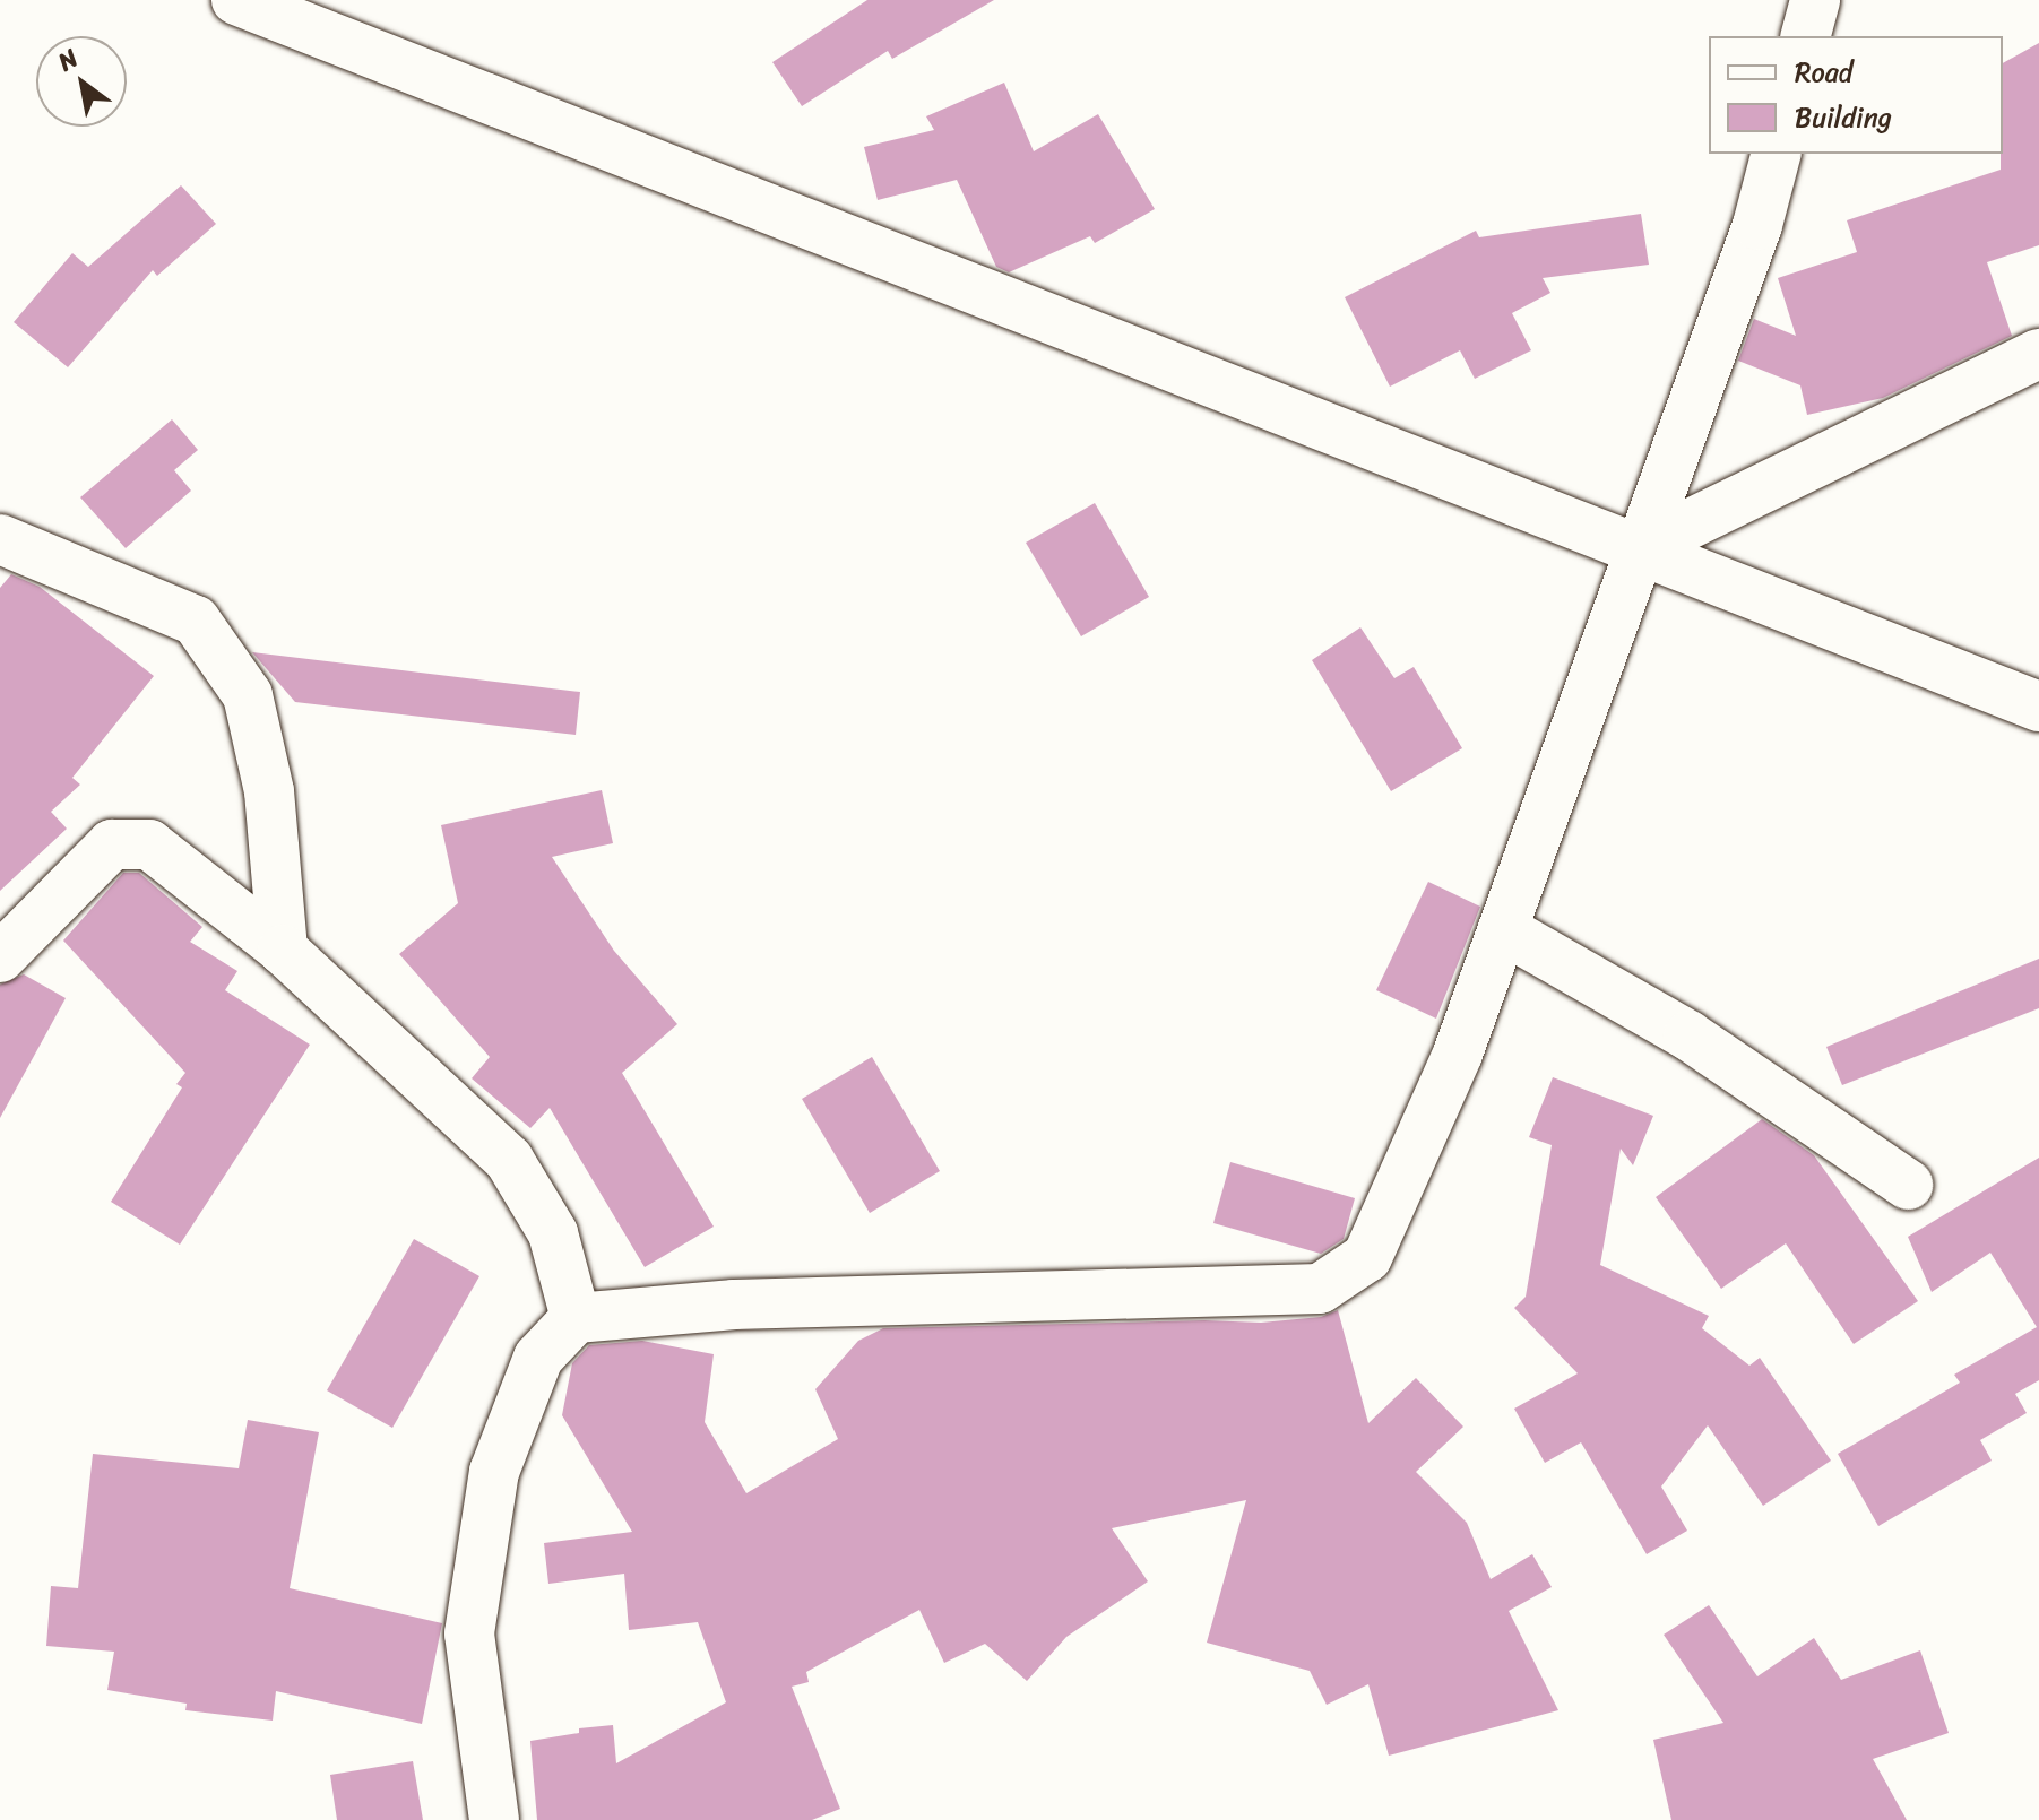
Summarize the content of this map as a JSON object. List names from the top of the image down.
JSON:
{
  "legend": ["Road", "Building"],
  "north": "top left"
}
